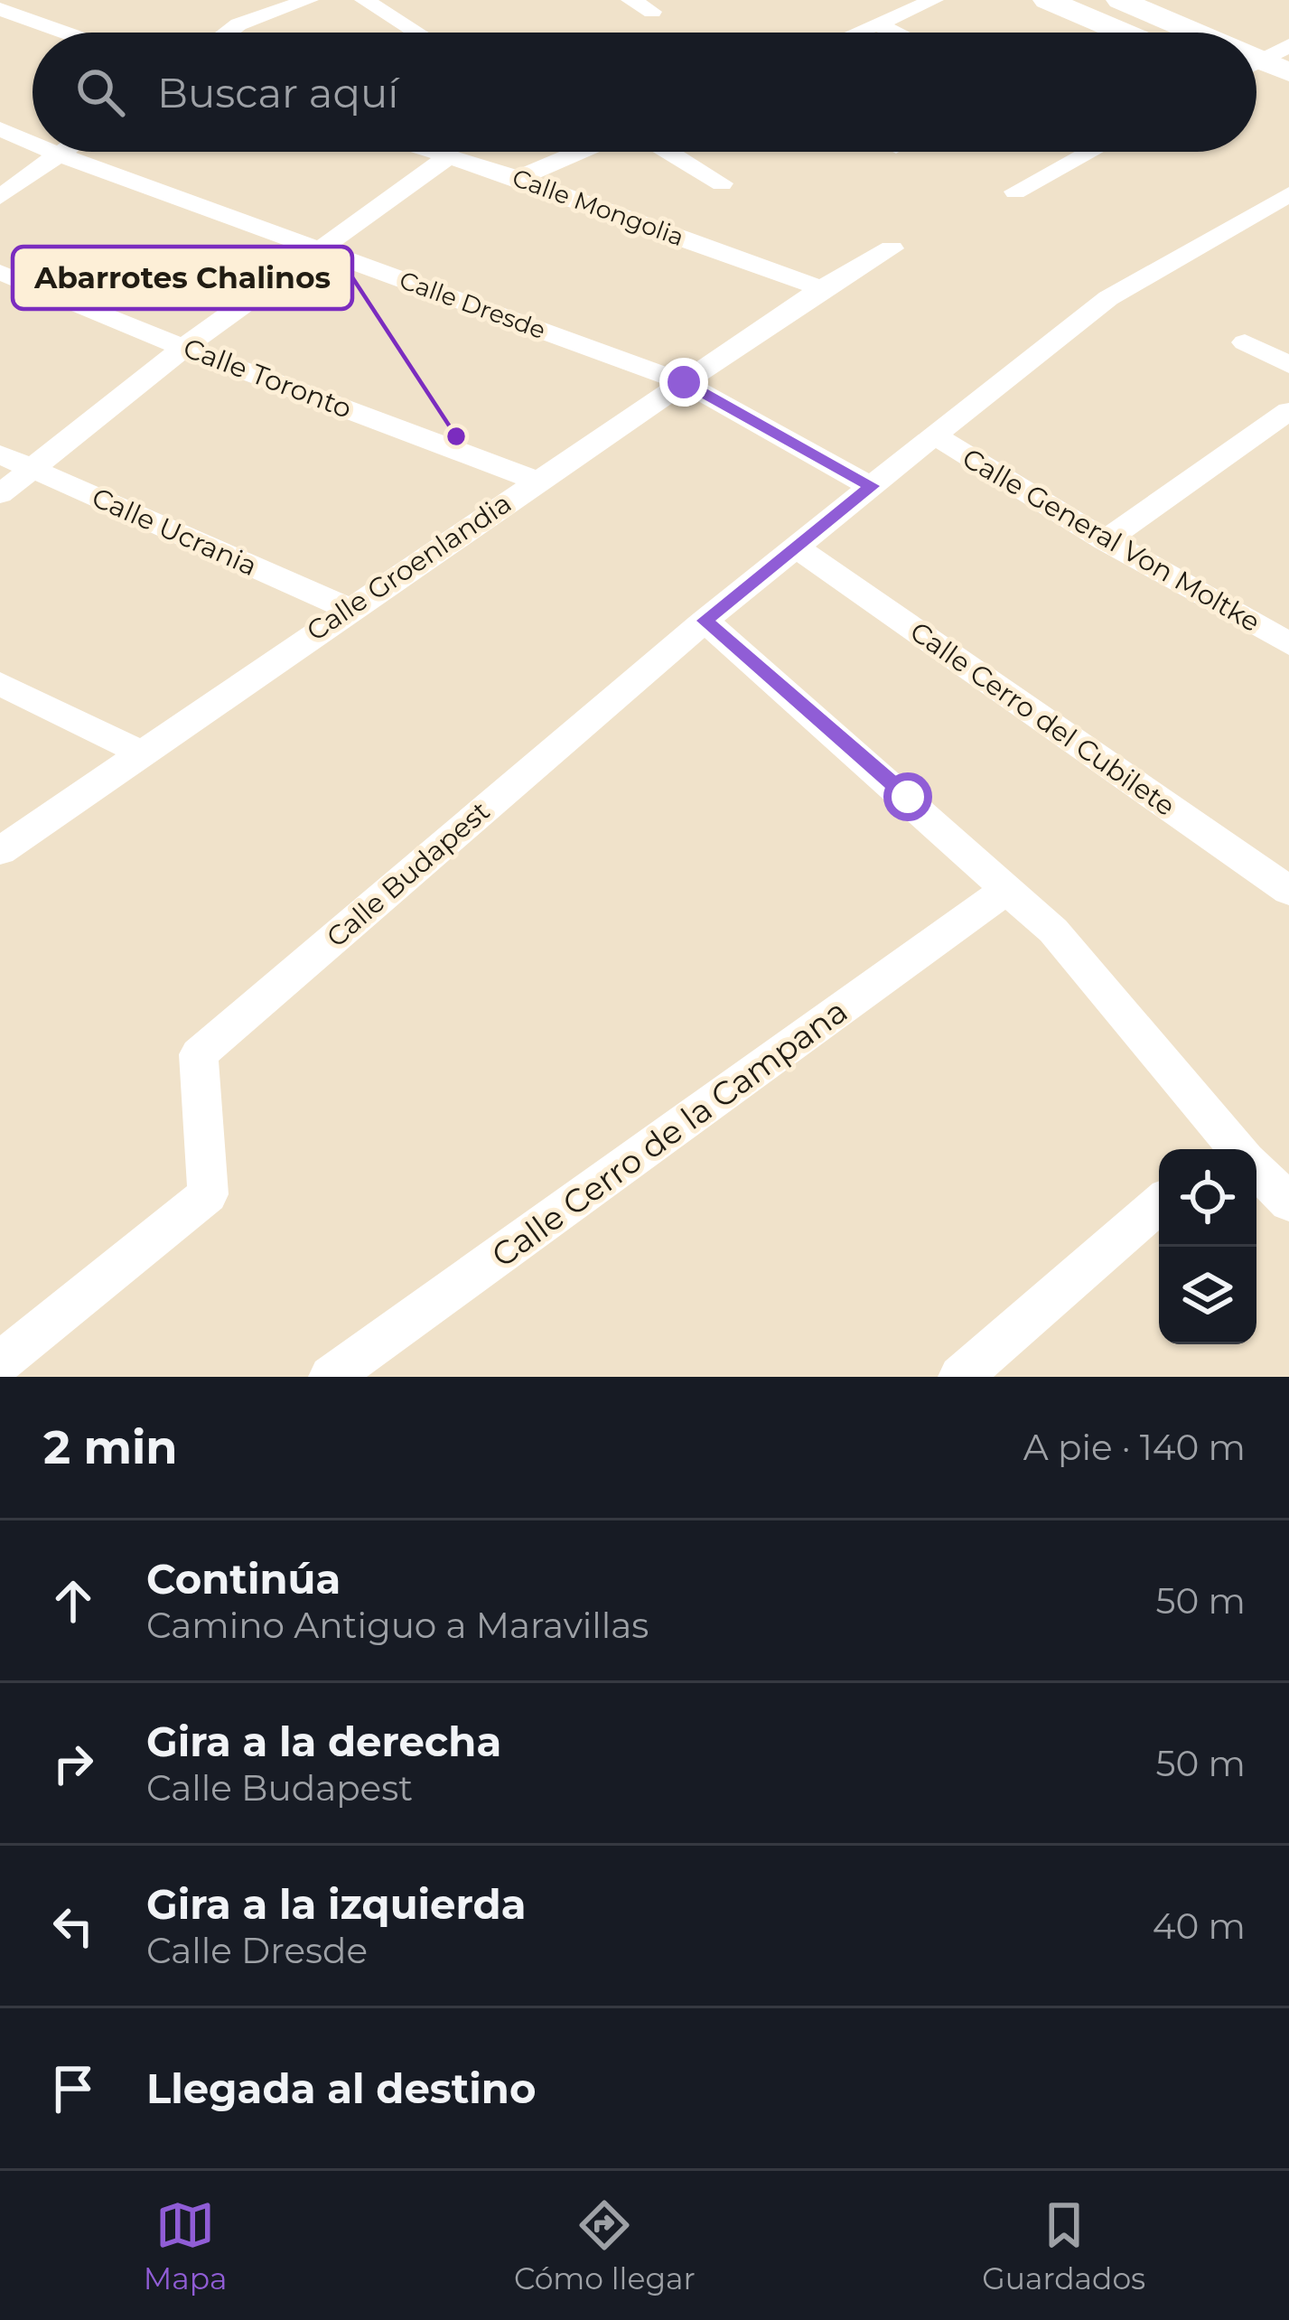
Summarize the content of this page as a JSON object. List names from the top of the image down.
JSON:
{
  "streets": {
    "street": [
      "Calle Mongolia",
      "Calle Dresde",
      "Calle Toronto",
      "Calle Ucrania",
      "Calle General Von Moltke",
      "Calle Groenlandia",
      "Calle Cerro del Cubilete",
      "Calle Budapest",
      "Calle Cerro de la Campana"
    ]
  },
  "crossings": [
    ["Calle Mongolia", "Calle Groenlandia"],
    ["Calle Dresde", "Calle Groenlandia"],
    ["Calle Dresde", "Calle Budapest"],
    ["Calle Toronto", "Calle Groenlandia"],
    ["Calle Ucrania", "Calle Groenlandia"],
    ["Calle General Von Moltke", "Calle Budapest"],
    ["Calle Cerro del Cubilete", "Calle Budapest"]
  ],
  "places": ["Abarrotes Chalinos"],
  "page": {
    "search": "Buscar aquí",
    "heading": ["2 min", "A pie · 140 m"],
    "list": [
      ["Continúa", "Camino Antiguo a Maravillas", "50 m"],
      ["Gira a la derecha", "Calle Budapest", "50 m"],
      ["Gira a la izquierda", "Calle Dresde", "40 m"],
      "Llegada al destino"
    ],
    "nav": ["Mapa", "Cómo llegar", "Guardados"]
  }
}
